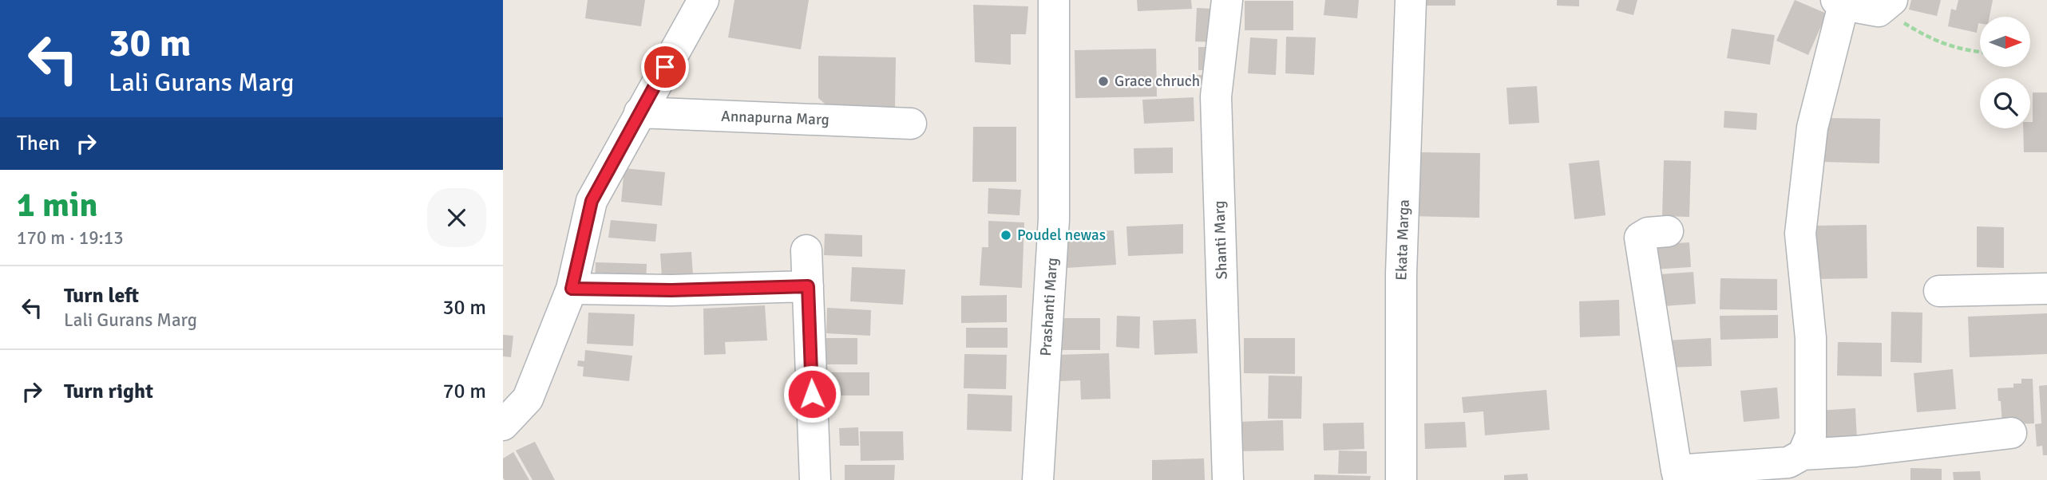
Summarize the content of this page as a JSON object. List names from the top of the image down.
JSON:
{
  "streets": {
    "street": [
      "Annapurna Marg",
      "Shanti Marg",
      "Ekata Marga",
      "Prashanti Marg"
    ]
  },
  "places": ["Grace chruch", "Poudel newas"],
  "north": "right",
  "page": {
    "turn": ["30 m", "Lali Gurans Marg"],
    "then": "Then",
    "heading": ["1 min", "170 m · 19:13"],
    "list": [
      {
        "name": "Turn left",
        "note": "Lali Gurans Marg",
        "value": "30 m"
      },
      {
        "name": "Turn right",
        "value": "70 m"
      }
    ]
  }
}
